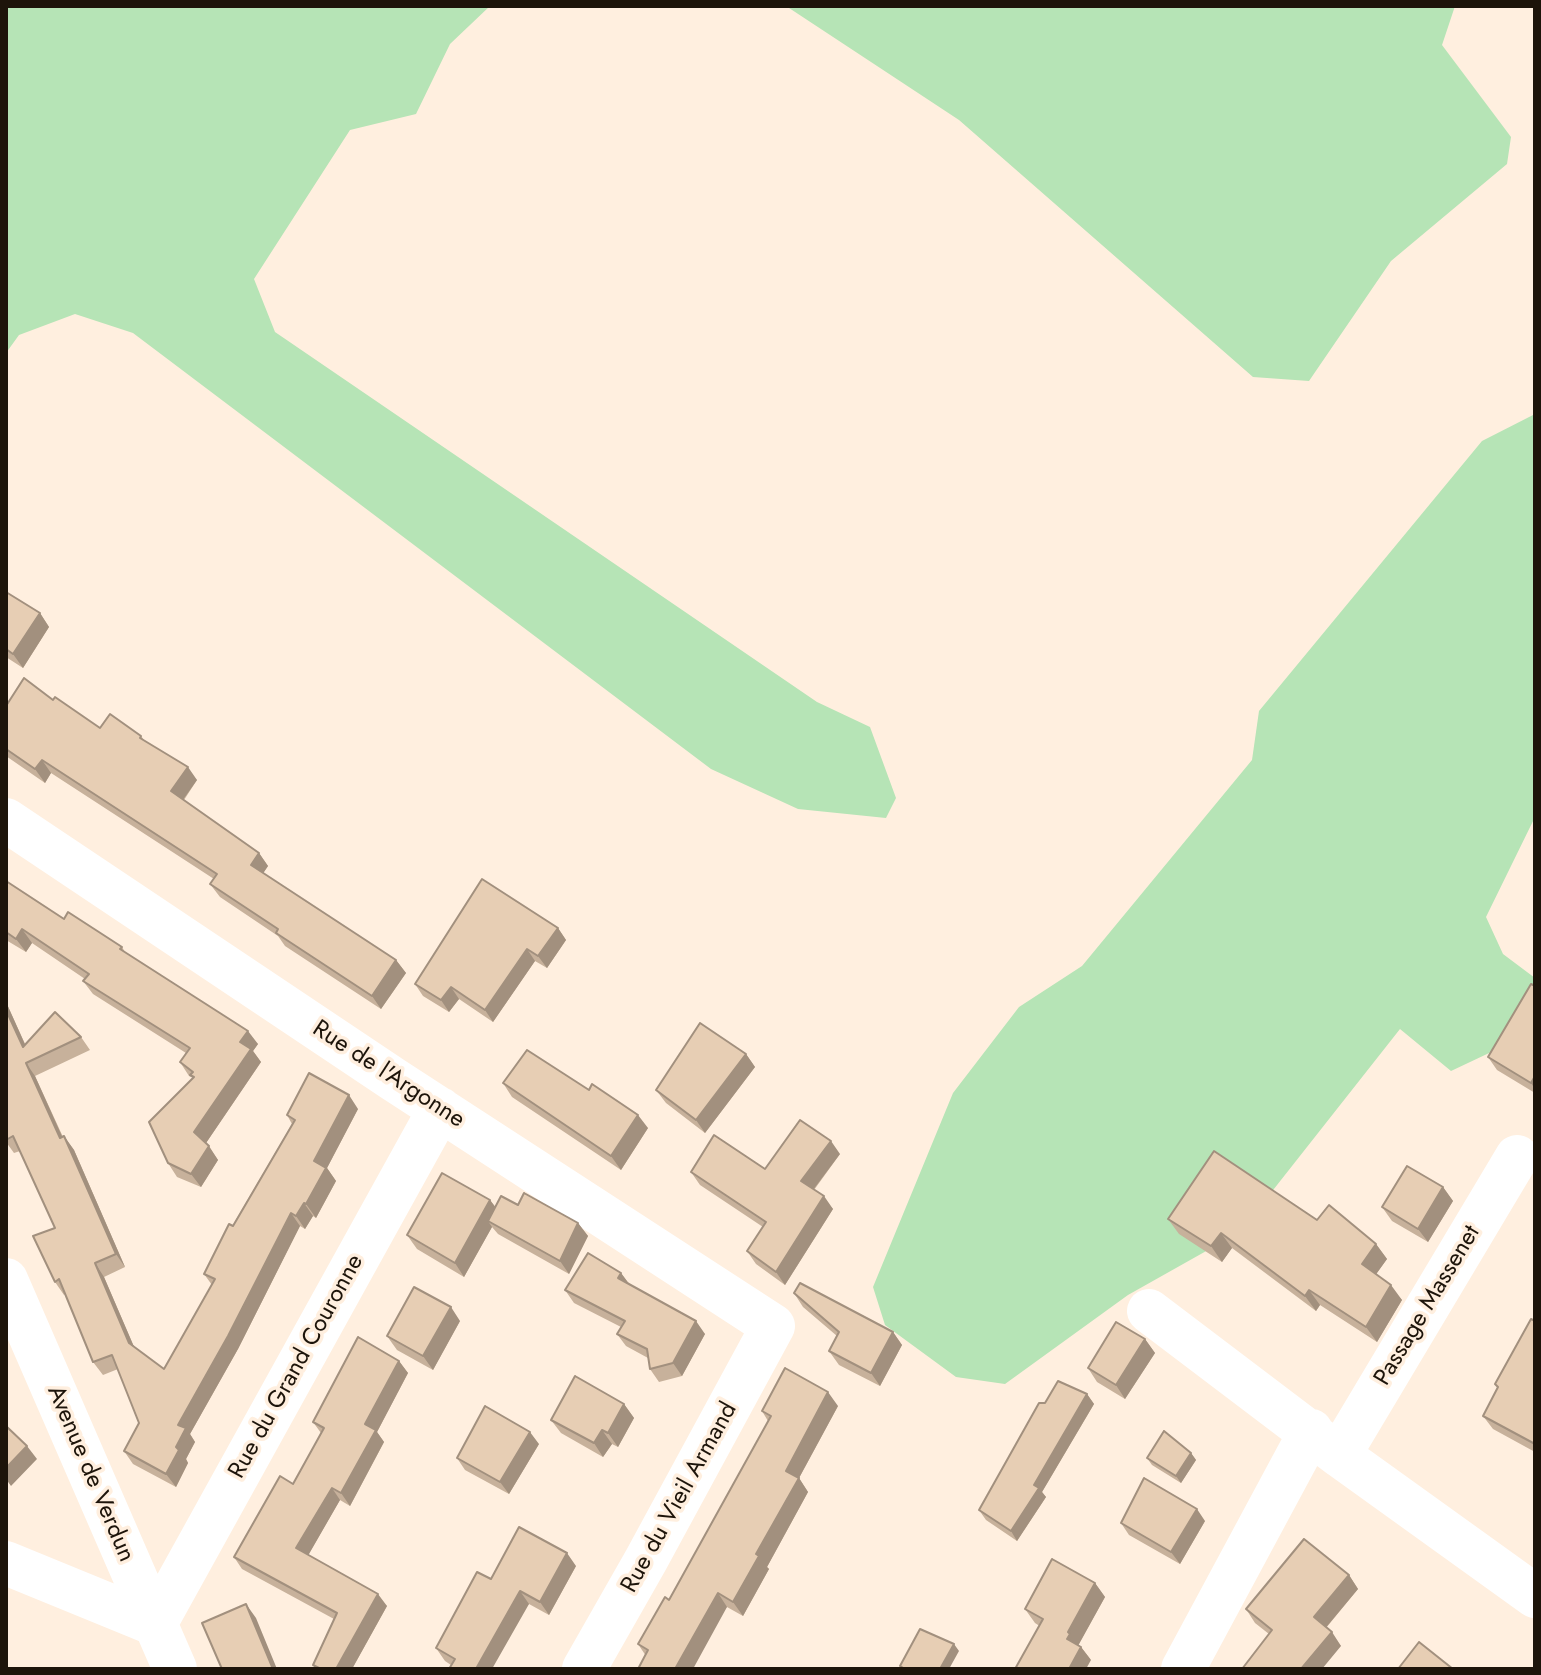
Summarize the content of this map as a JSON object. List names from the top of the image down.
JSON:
{
  "streets": {
    "street": [
      "Rue de l'Argonne",
      "Passage Massenet",
      "Rue du Grand Couronne",
      "Avenue de Verdun",
      "Rue du Vieil Armand"
    ]
  },
  "crossings": [
    ["Rue de l'Argonne", "Rue du Grand Couronne"],
    ["Rue de l'Argonne", "Rue du Vieil Armand"],
    ["Rue du Grand Couronne", "Avenue de Verdun"]
  ]
}
